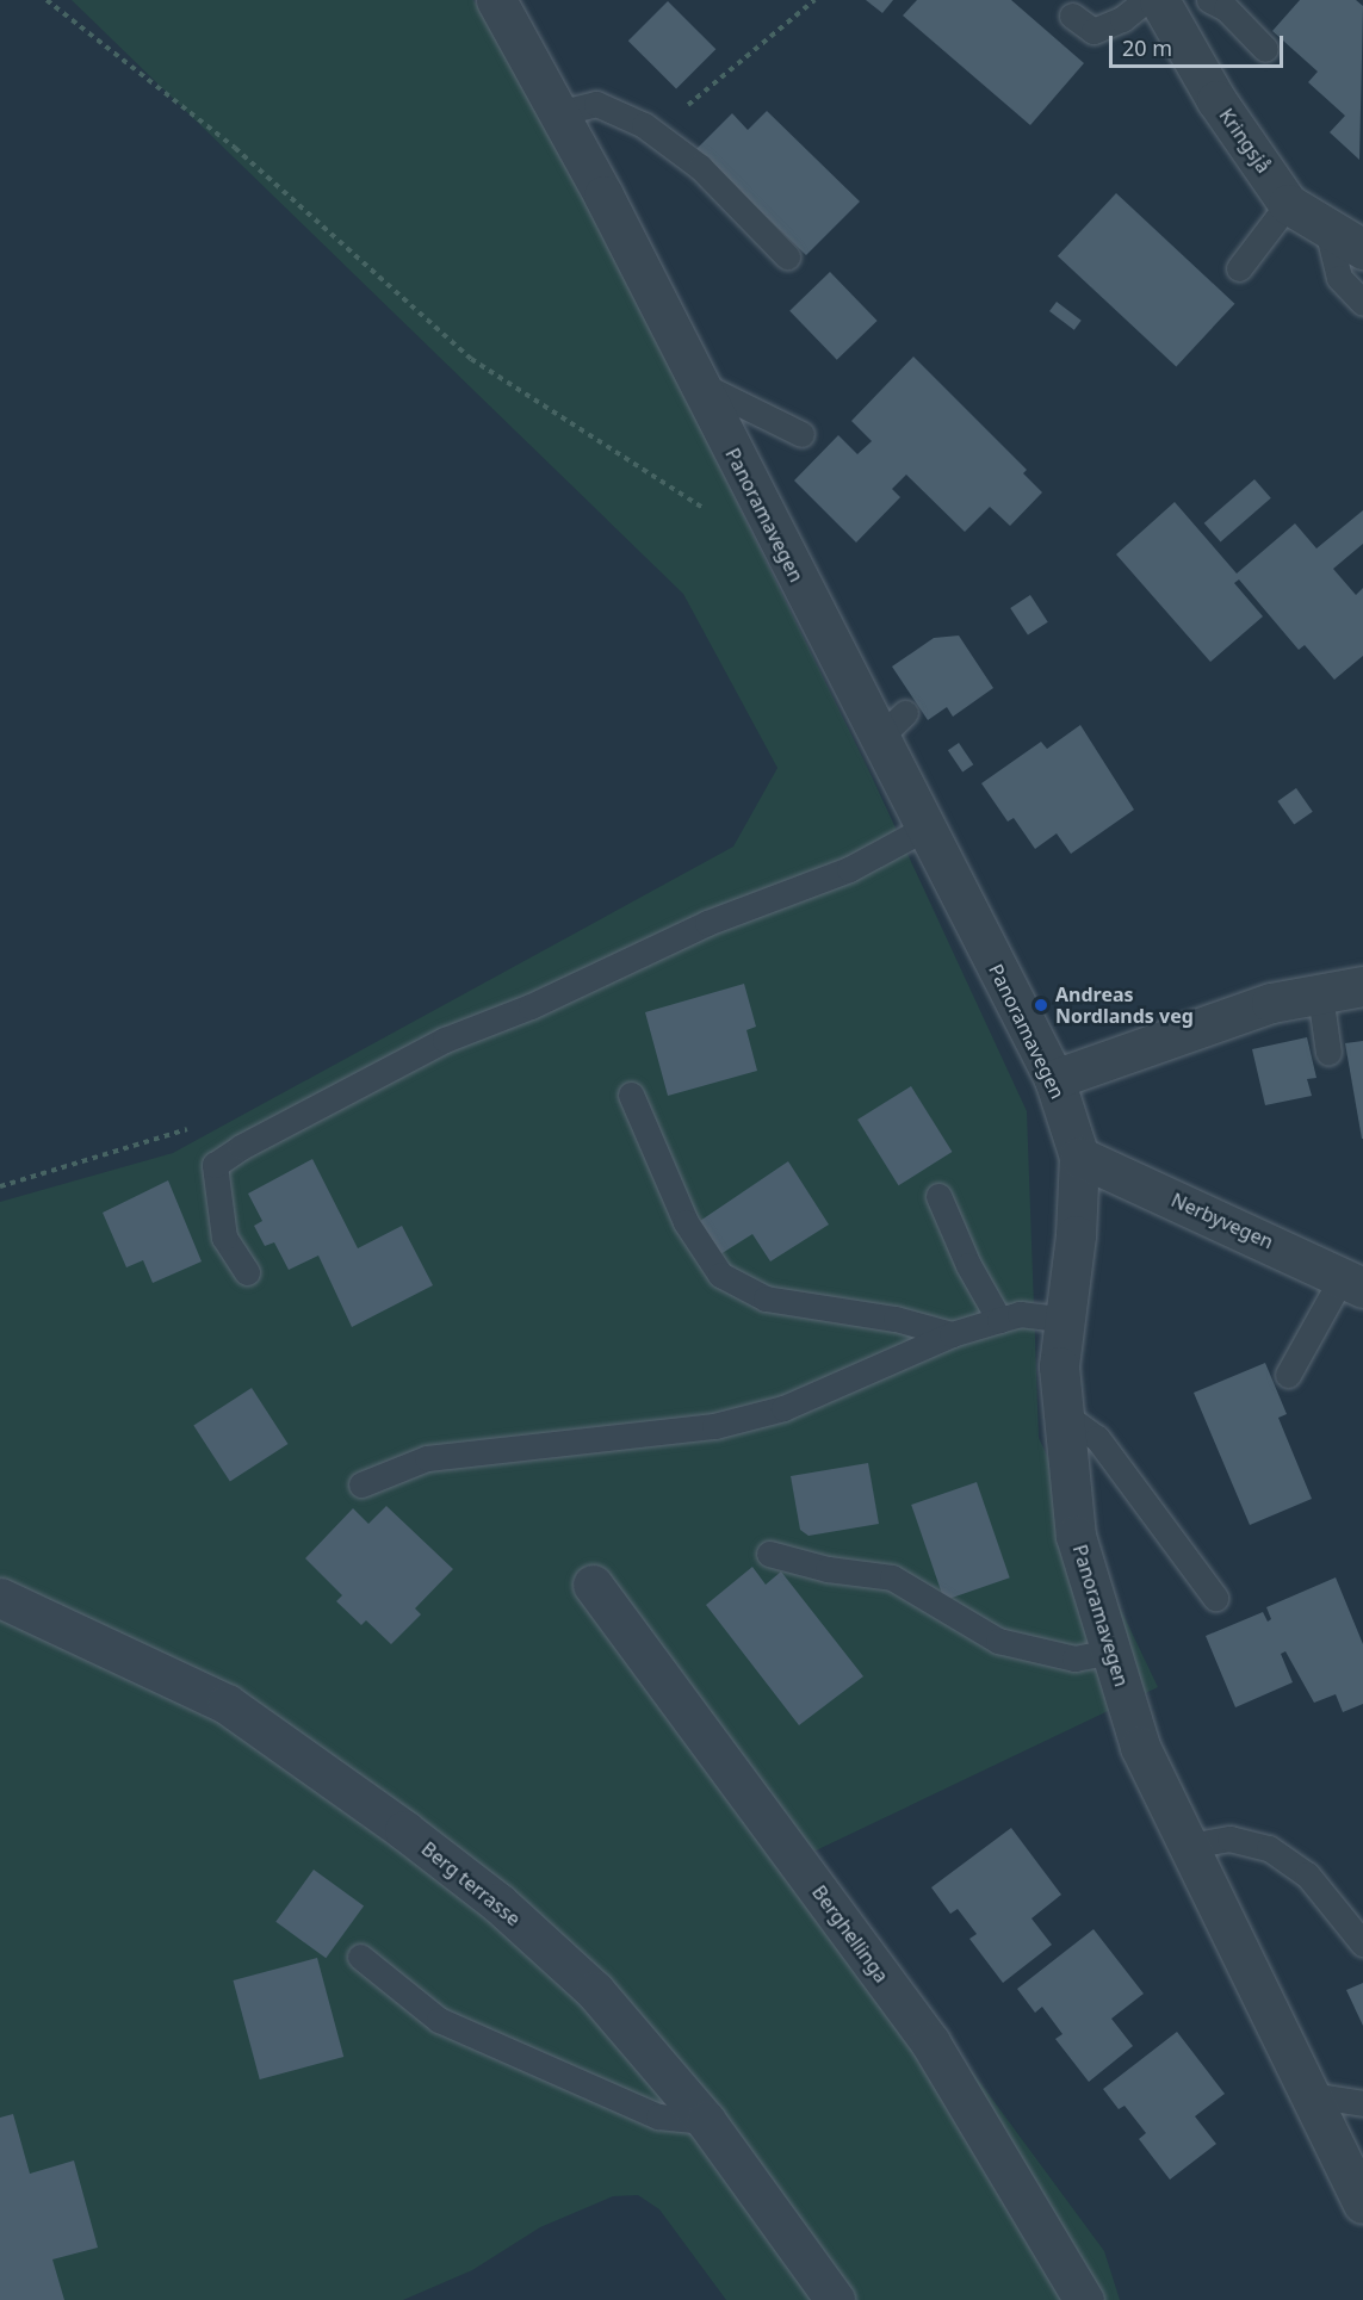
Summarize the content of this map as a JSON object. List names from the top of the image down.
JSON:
{
  "streets": {
    "street": [
      "Kringsjå",
      "Panoramavegen",
      "Nerbyvegen",
      "Berg terrasse",
      "Berghellinga"
    ]
  },
  "crossings": [
    ["Panoramavegen", "Nerbyvegen"]
  ],
  "places": ["Andreas Nordlands veg"],
  "scale_bar": "20 m"
}
